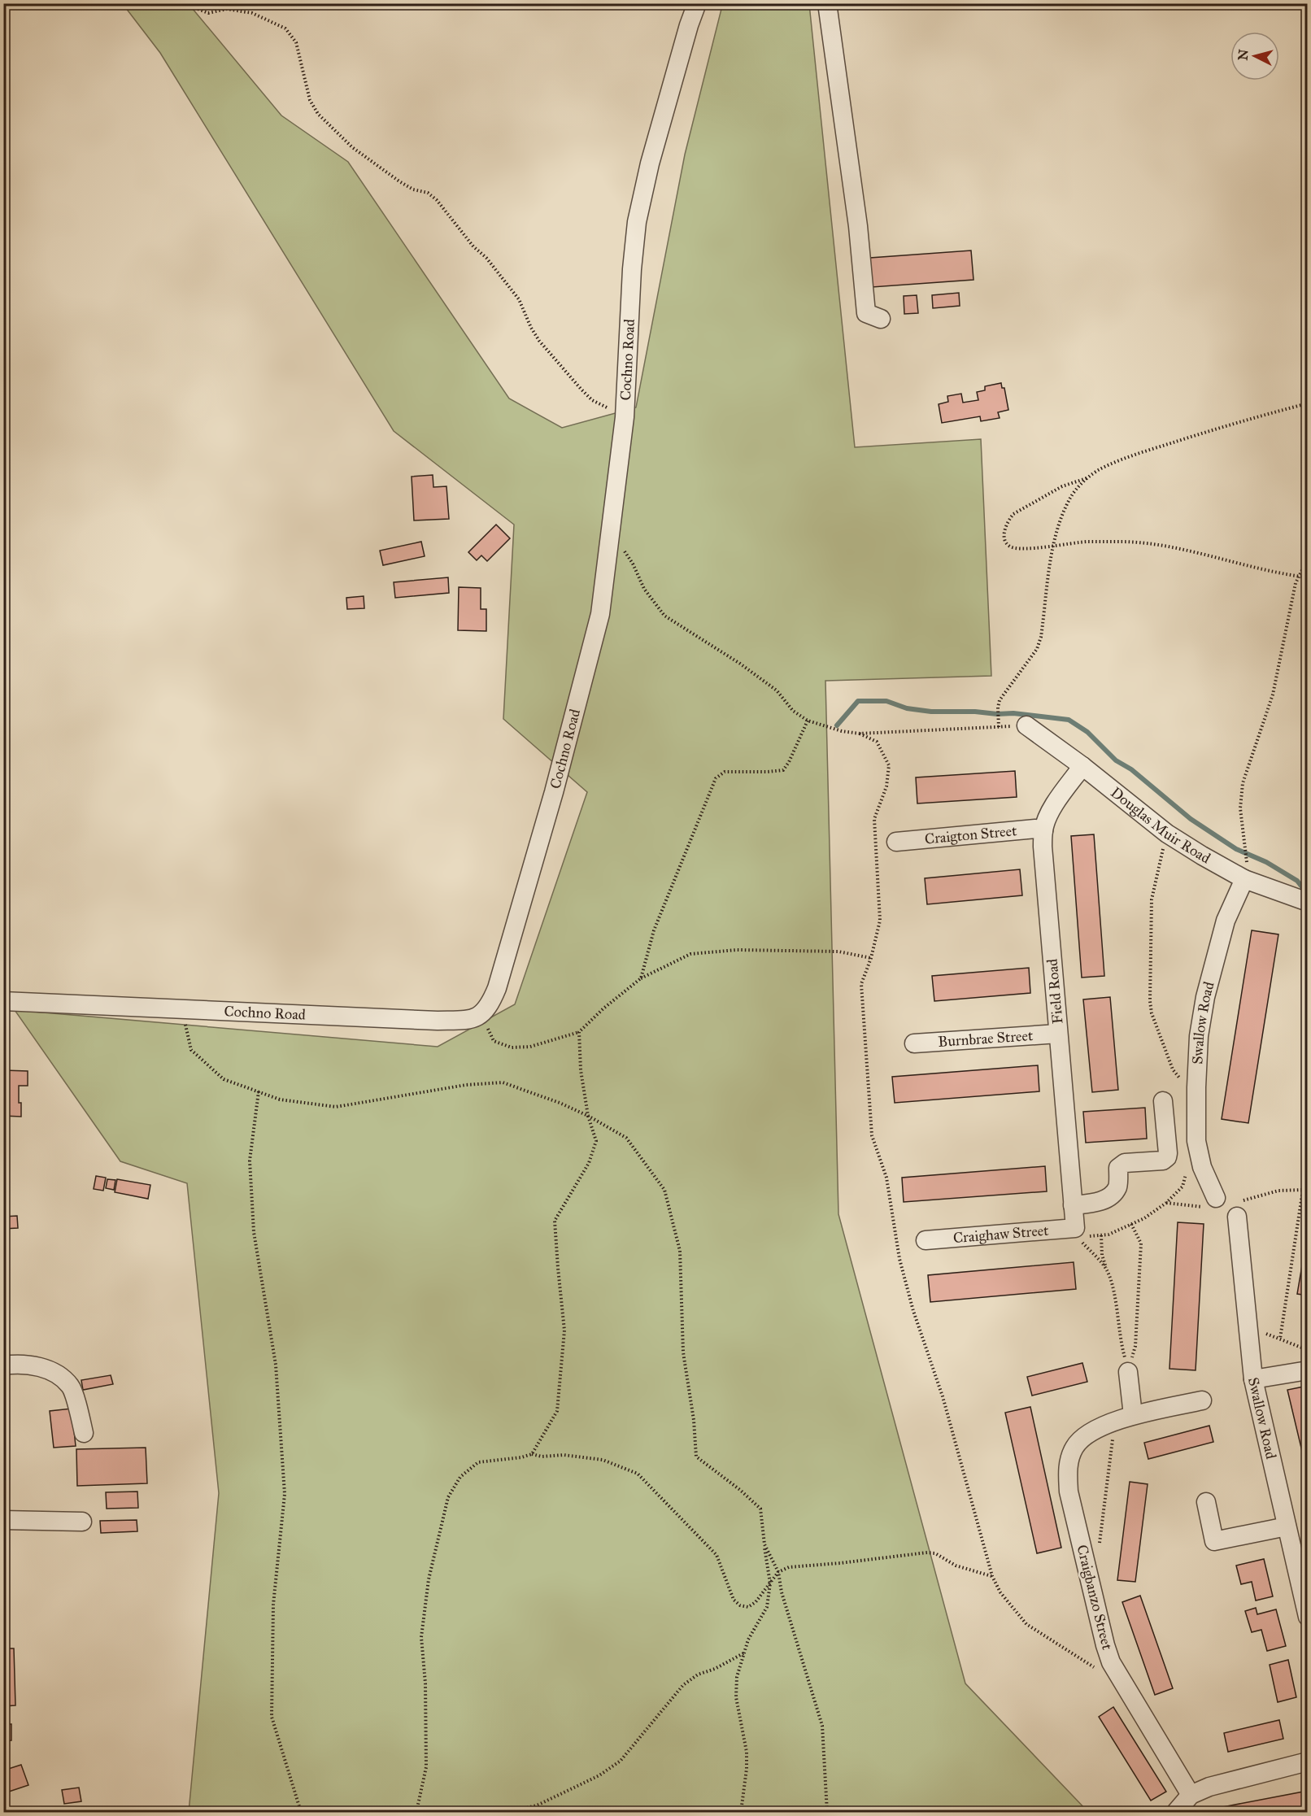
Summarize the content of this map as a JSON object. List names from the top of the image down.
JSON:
{
  "streets": {
    "street": [
      "Cochno Road",
      "Douglas Muir Road",
      "Craigton Street",
      "Field Road",
      "Swallow Road",
      "Burnbrae Street",
      "Craighaw Street",
      "Craigbanzo Street"
    ]
  },
  "crossings": [
    ["Douglas Muir Road", "Field Road"],
    ["Douglas Muir Road", "Swallow Road"],
    ["Craigton Street", "Field Road"],
    ["Field Road", "Burnbrae Street"],
    ["Field Road", "Craighaw Street"]
  ],
  "north": "left"
}
